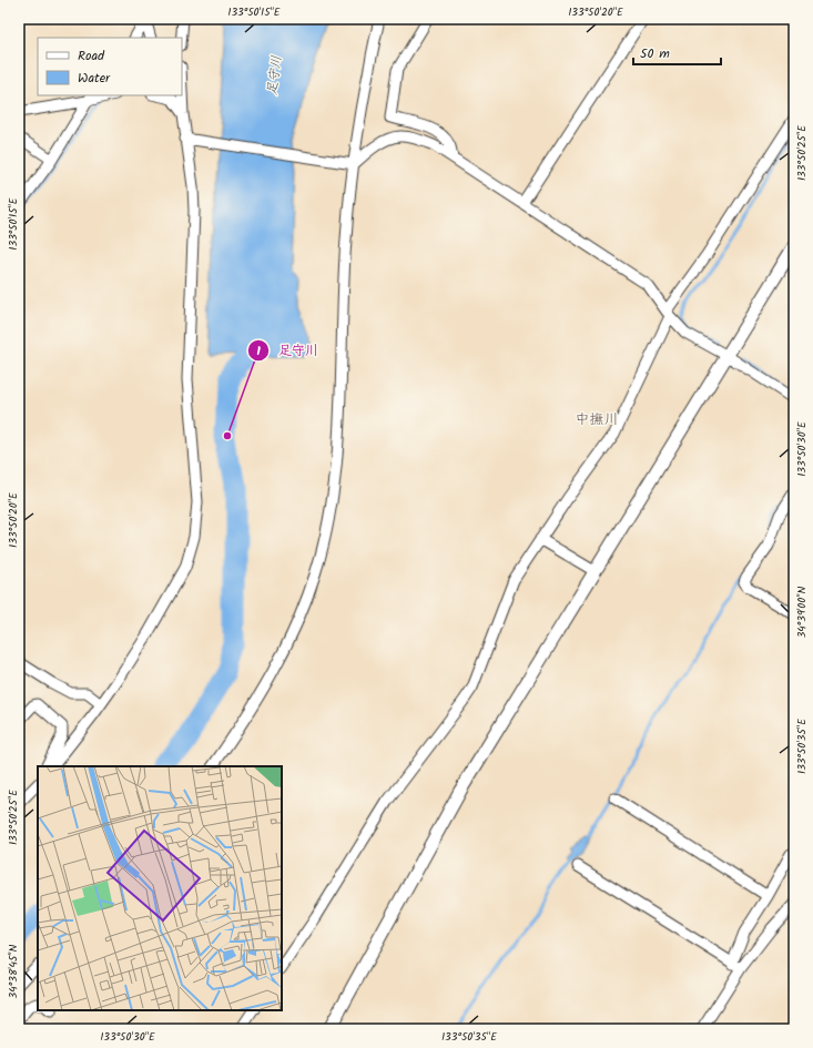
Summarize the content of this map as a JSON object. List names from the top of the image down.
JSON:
{
  "districts": ["中撫川"],
  "water": ["足守川"],
  "places": ["足守川"],
  "legend": ["Road", "Water"],
  "scale_bar": "50 m",
  "coordinates": [
    "133°50'15\"E",
    "133°50'20\"E",
    "133°50'25\"E",
    "133°50'30\"E",
    "34°39'00\"N",
    "133°50'35\"E",
    "34°38'45\"N"
  ]
}
